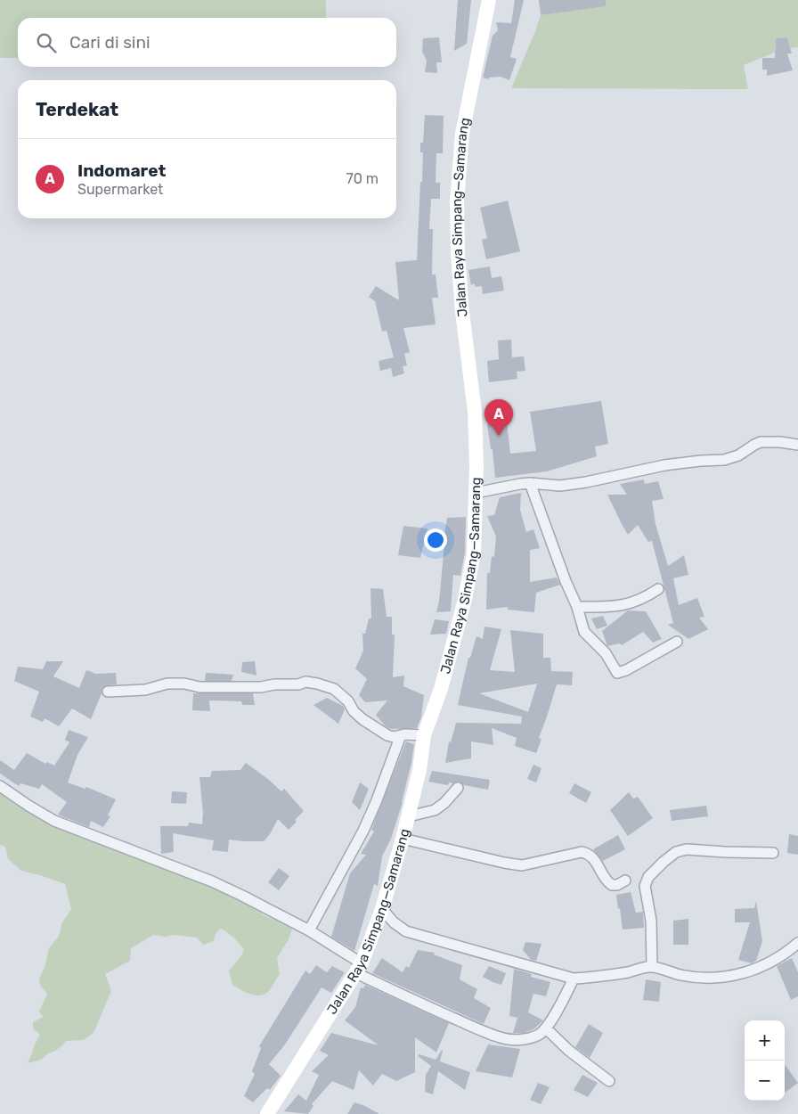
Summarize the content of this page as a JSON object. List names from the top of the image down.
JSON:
{
  "streets": {
    "main road": ["Jalan Raya Simpang—Samarang"]
  },
  "page": {
    "search": "Cari di sini",
    "heading": "Terdekat",
    "list": [
      {
        "mark": "A",
        "name": "Indomaret",
        "note": "Supermarket",
        "value": "70 m"
      }
    ],
    "pins": "A",
    "map_buttons": ["+", "−"]
  }
}
